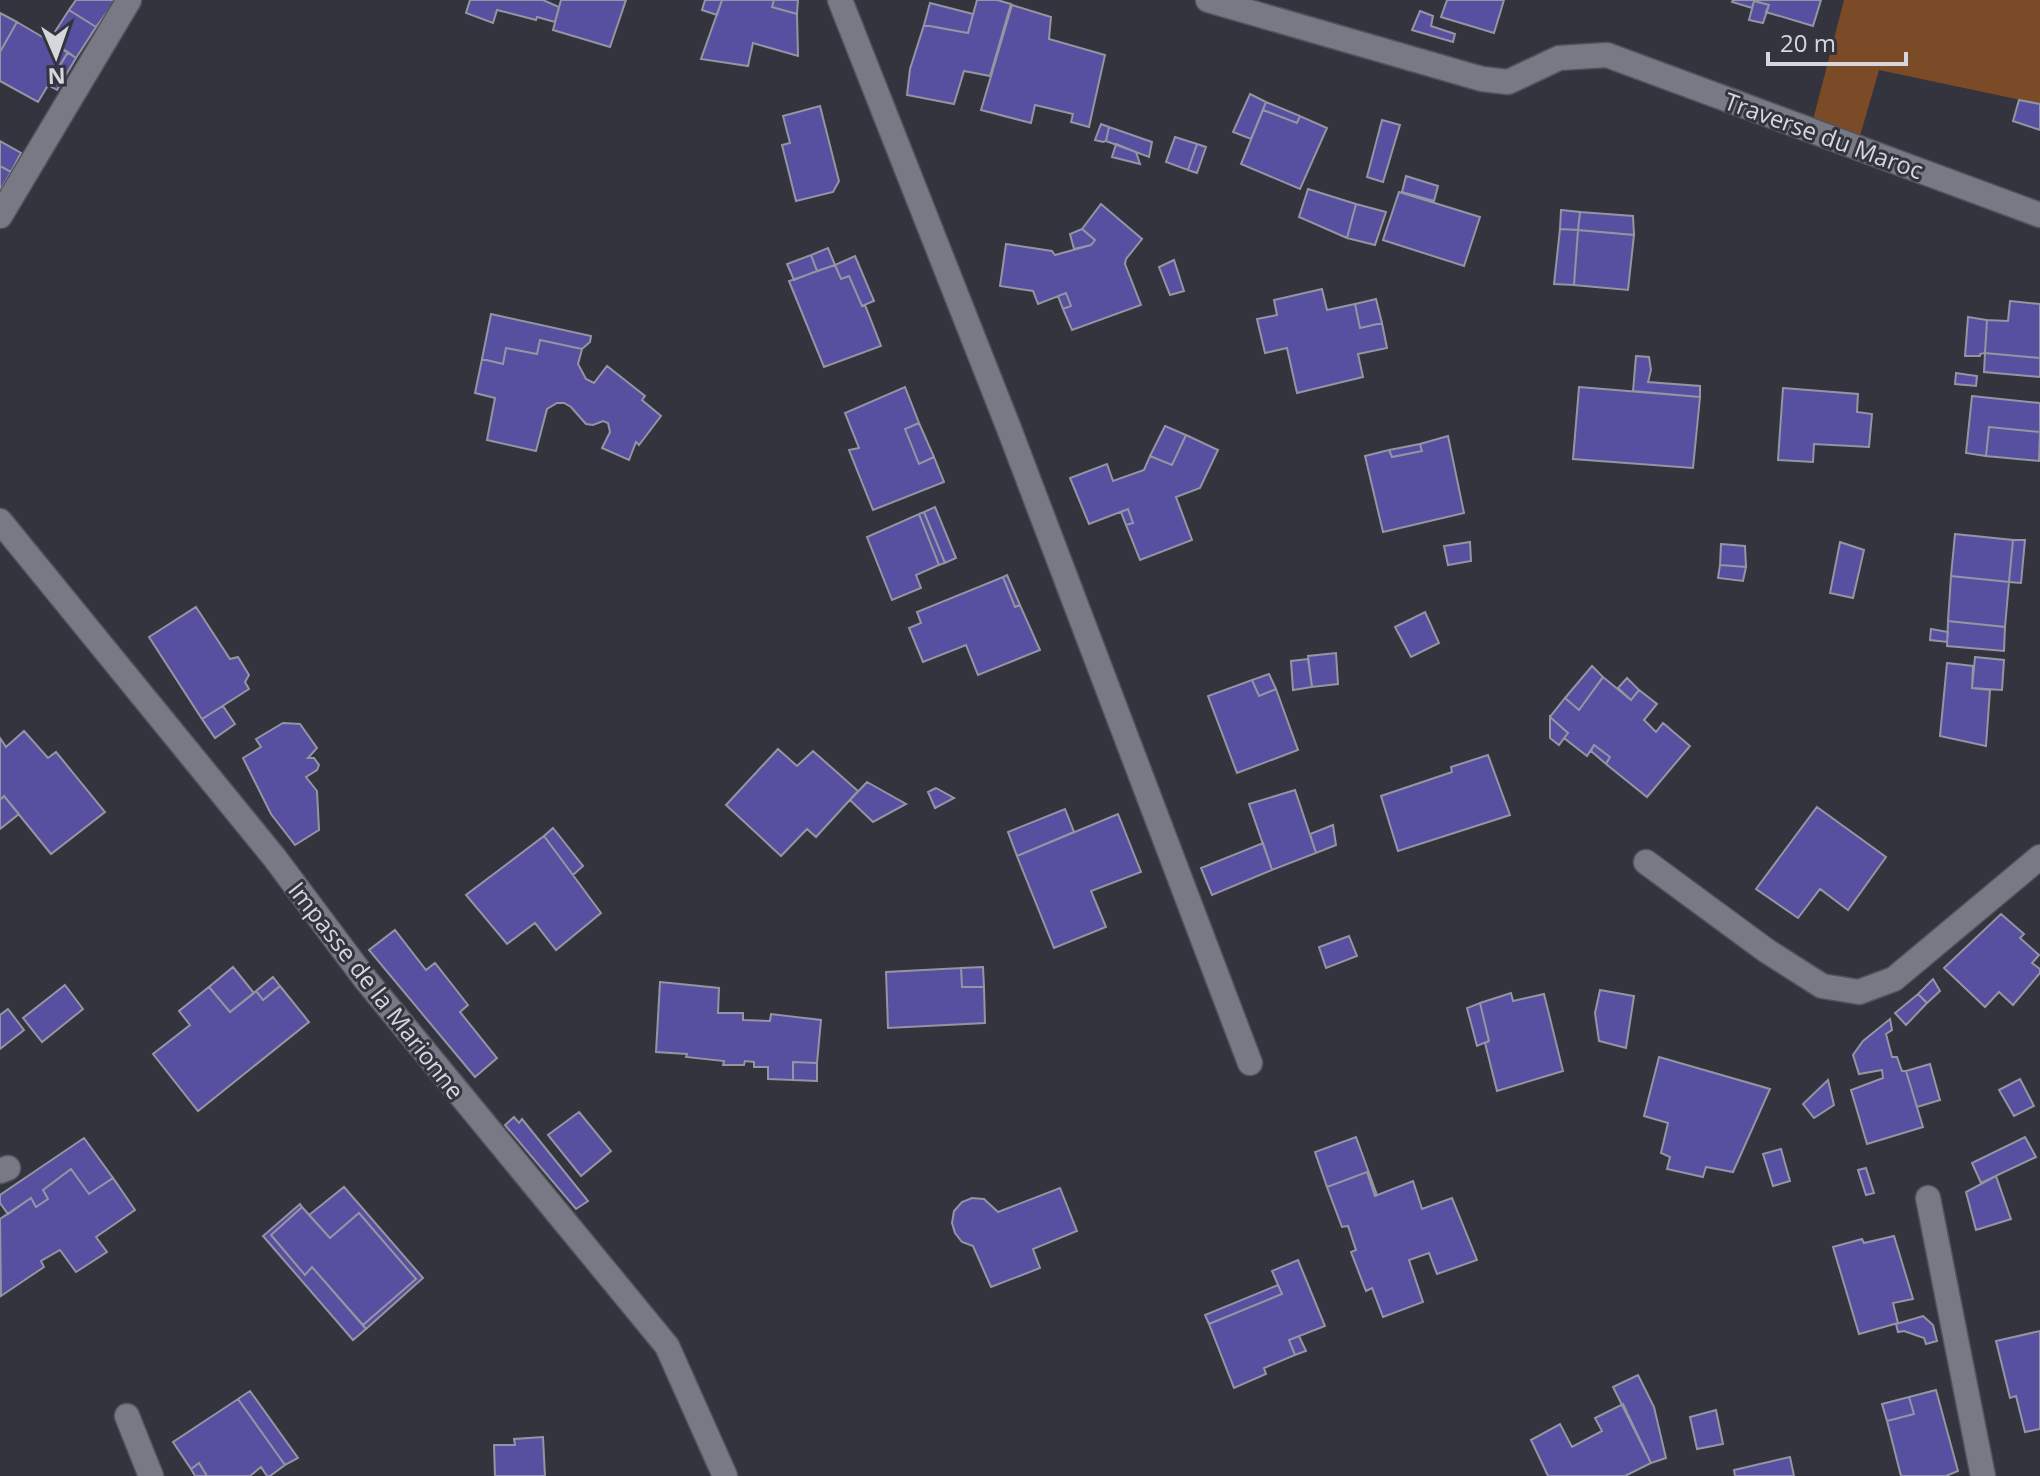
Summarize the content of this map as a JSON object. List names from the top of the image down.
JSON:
{
  "streets": {
    "street": ["Traverse du Maroc", "Impasse de la Marionne"]
  },
  "scale_bar": "20 m",
  "north": "bottom"
}
